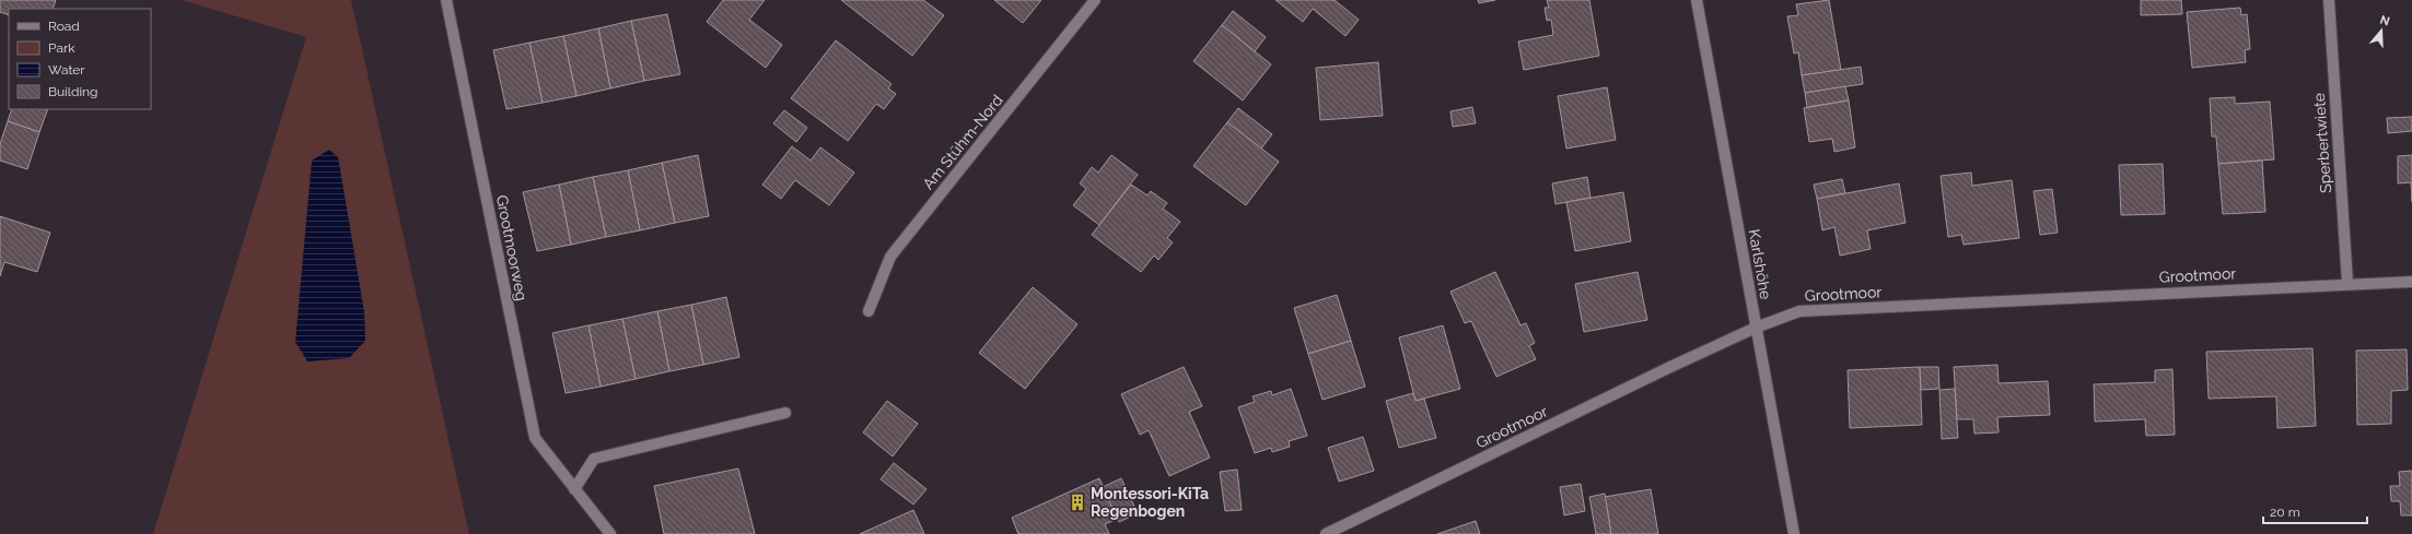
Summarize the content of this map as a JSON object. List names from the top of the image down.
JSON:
{
  "streets": {
    "street": [
      "Am Stühm-Nord",
      "Sperbertwiete",
      "Grootmoorweg",
      "Karlshöhe",
      "Grootmoor"
    ]
  },
  "crossings": [
    ["Sperbertwiete", "Grootmoor"],
    ["Karlshöhe", "Grootmoor"]
  ],
  "places": {
    "building": ["Montessori-KiTa Regenbogen"]
  },
  "legend": [
    "Road",
    "Park",
    "Water",
    "Building"
  ],
  "scale_bar": "20 m",
  "north": "top"
}
